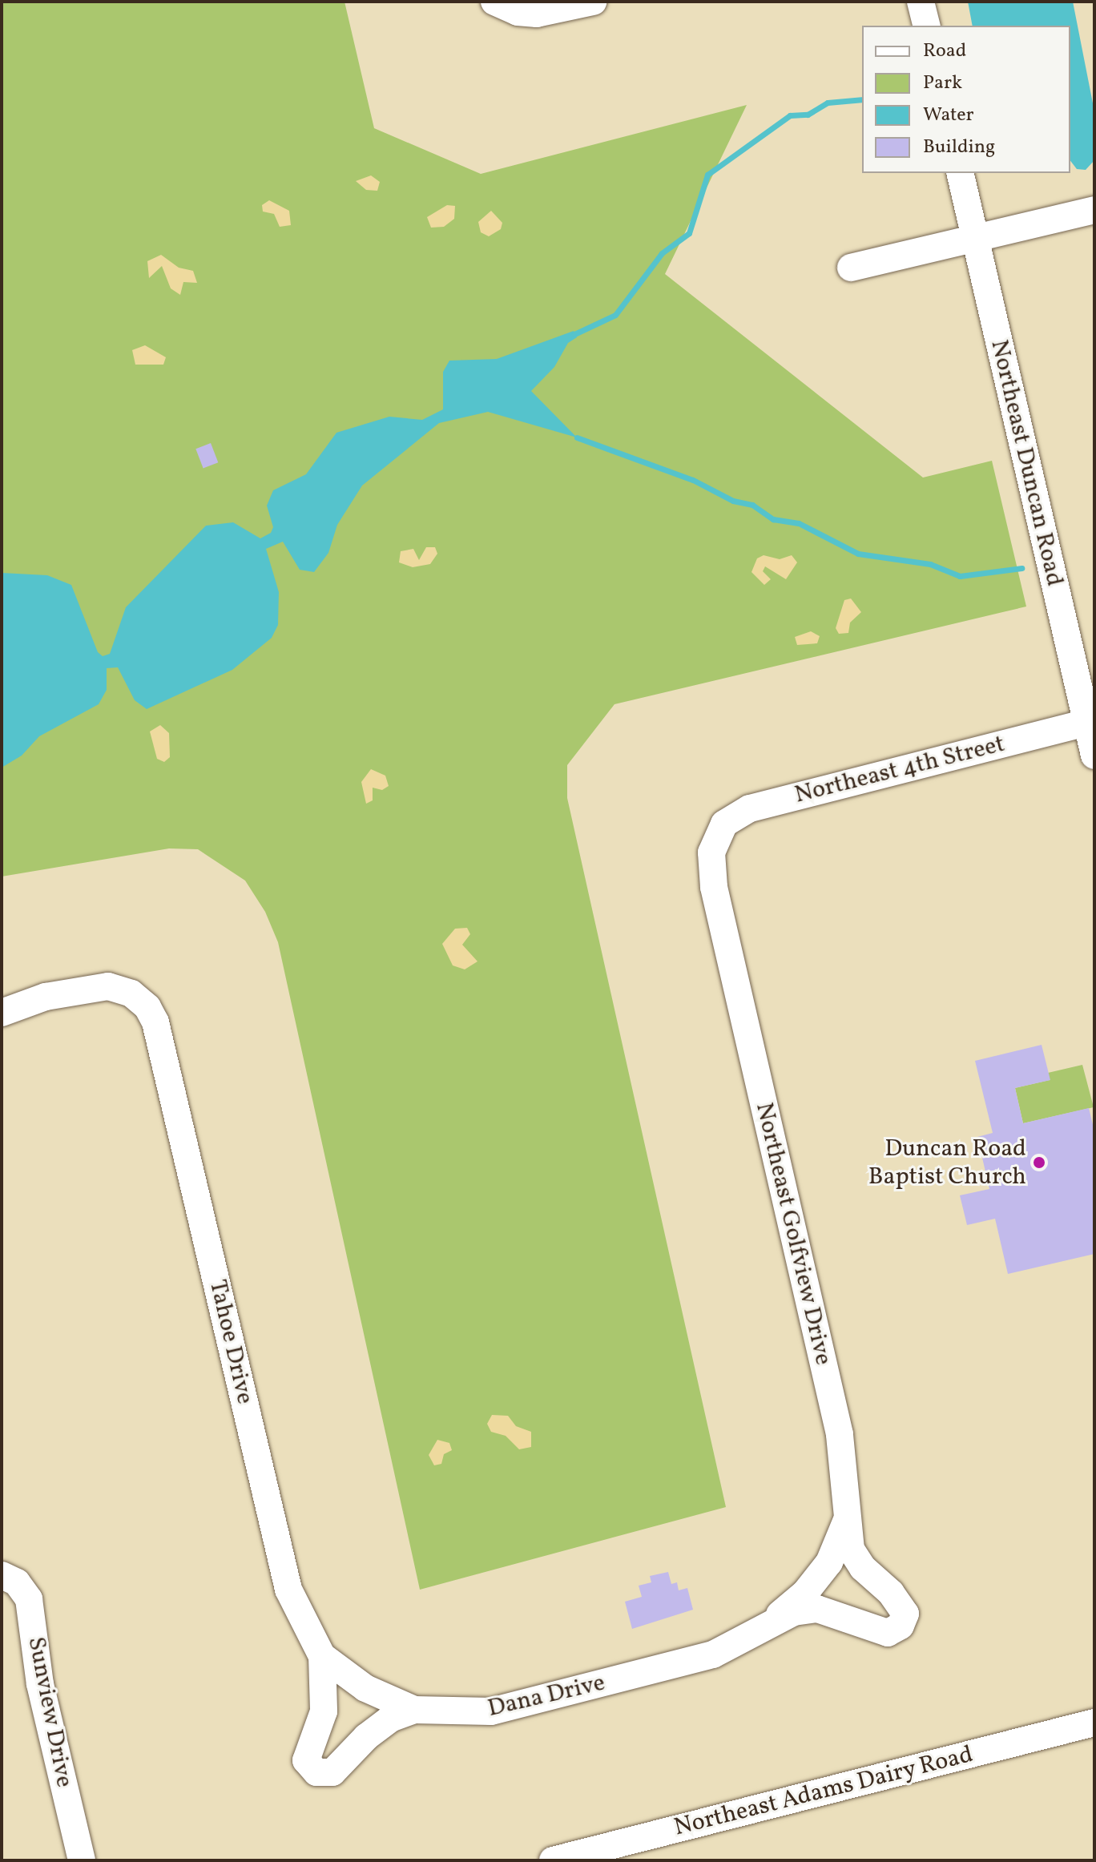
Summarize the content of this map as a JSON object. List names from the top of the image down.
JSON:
{
  "streets": {
    "street": [
      "Northeast Duncan Road",
      "Northeast 4th Street",
      "Northeast Golfview Drive",
      "Tahoe Drive",
      "Dana Drive",
      "Sunview Drive",
      "Northeast Adams Dairy Road"
    ]
  },
  "crossings": [
    ["Northeast Duncan Road", "Northeast 4th Street"],
    ["Northeast 4th Street", "Northeast Golfview Drive"],
    ["Northeast Golfview Drive", "Dana Drive"],
    ["Tahoe Drive", "Dana Drive"]
  ],
  "places": ["Duncan Road Baptist Church"],
  "legend": [
    "Road",
    "Park",
    "Water",
    "Building"
  ]
}
